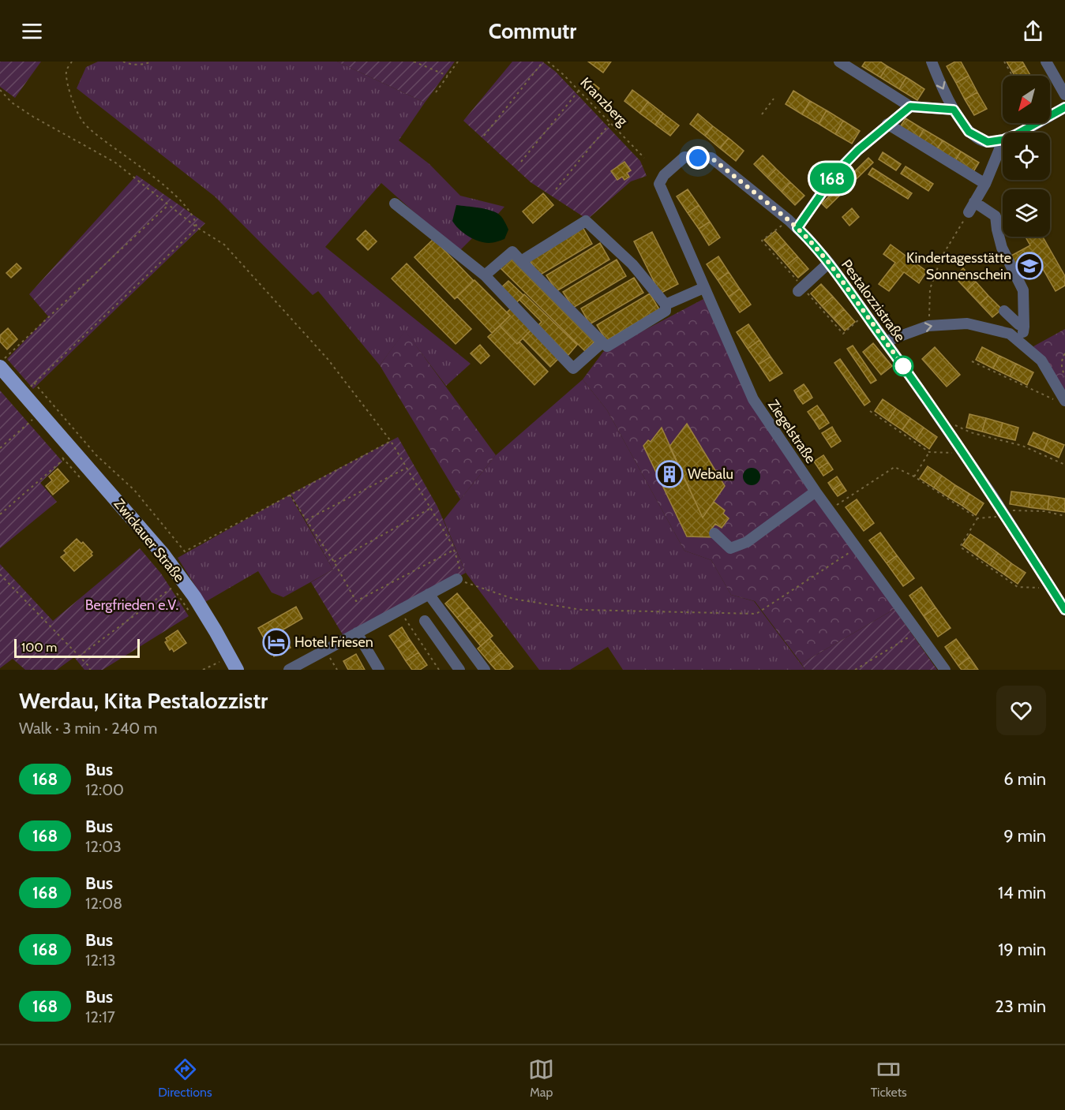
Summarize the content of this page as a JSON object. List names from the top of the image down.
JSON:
{
  "streets": {
    "main road": ["Zwickauer Straße"],
    "street": ["Pestalozzistraße", "Ziegelstraße"],
    "path": ["Kranzberg"]
  },
  "crossings": [
    ["Pestalozzistraße", "Ziegelstraße"]
  ],
  "parks": ["Bergfrieden e.V."],
  "places": {
    "school or university": ["Kindertagesstätte Sonnenschein"],
    "building": ["Webalu"],
    "hotel": ["Hotel Friesen"]
  },
  "lines": ["bus line 168"],
  "scale_bar": "100 m",
  "north": "bottom left",
  "page": {
    "header": "Commutr",
    "on_map": "168",
    "scale": "100 m",
    "heading": ["Werdau, Kita Pestalozzistr", "Walk · 3 min · 240 m"],
    "list": [
      {
        "mark": "168",
        "name": "Bus",
        "note": "12:00",
        "value": "6 min"
      },
      {
        "mark": "168",
        "name": "Bus",
        "note": "12:03",
        "value": "9 min"
      },
      {
        "mark": "168",
        "name": "Bus",
        "note": "12:08",
        "value": "14 min"
      },
      {
        "mark": "168",
        "name": "Bus",
        "note": "12:13",
        "value": "19 min"
      },
      {
        "mark": "168",
        "name": "Bus",
        "note": "12:17",
        "value": "23 min"
      }
    ],
    "tabs": ["Directions", "Map", "Tickets"]
  }
}
